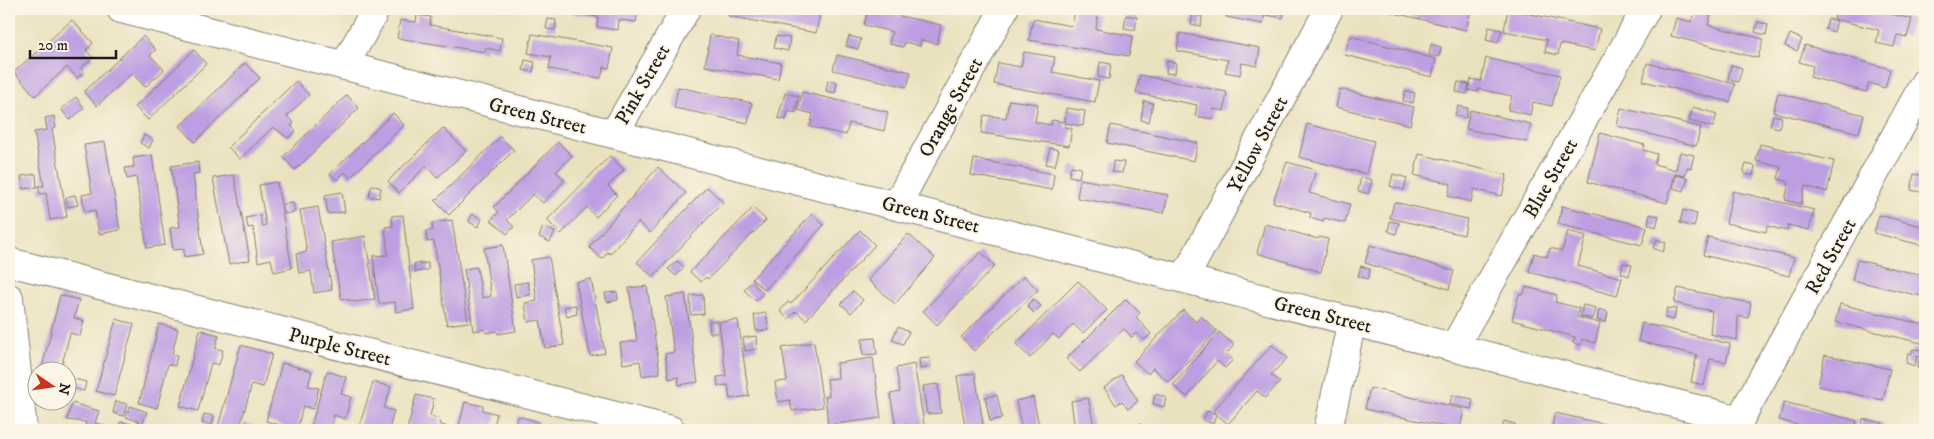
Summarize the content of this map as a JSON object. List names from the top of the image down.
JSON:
{
  "streets": {
    "street": [
      "Pink Street",
      "Orange Street",
      "Green Street",
      "Yellow Street",
      "Blue Street",
      "Red Street",
      "Purple Street"
    ]
  },
  "crossings": [
    ["Pink Street", "Green Street"],
    ["Orange Street", "Green Street"],
    ["Green Street", "Yellow Street"],
    ["Green Street", "Blue Street"],
    ["Green Street", "Red Street"]
  ],
  "scale_bar": "20 m",
  "north": "right"
}
